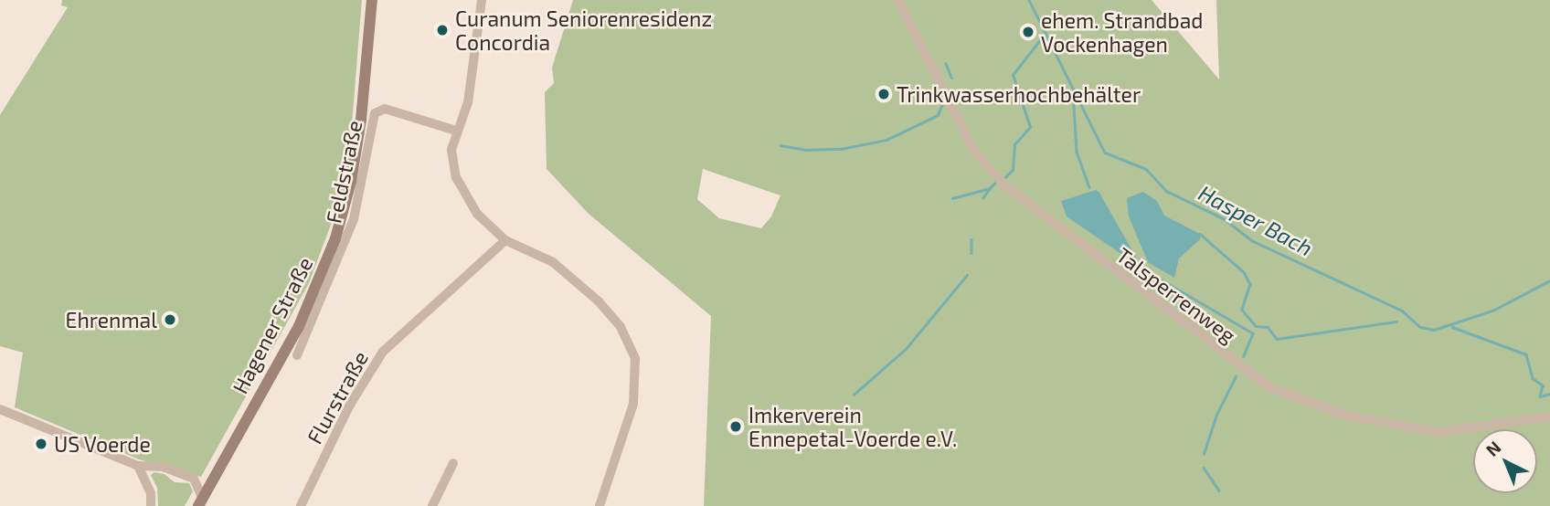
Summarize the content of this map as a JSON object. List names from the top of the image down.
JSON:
{
  "streets": {
    "main road": ["Hagener Straße"],
    "street": ["Feldstraße", "Talsperrenweg", "Flurstraße"]
  },
  "water": ["Hasper Bach"],
  "places": [
    "Curanum Seniorenresidenz Concordia",
    "ehem. Strandbad Vockenhagen",
    "Trinkwasserhochbehälter",
    "Ehrenmal",
    "Imkerverein Ennepetal-Voerde e.V.",
    "US Voerde"
  ],
  "north": "top left"
}
